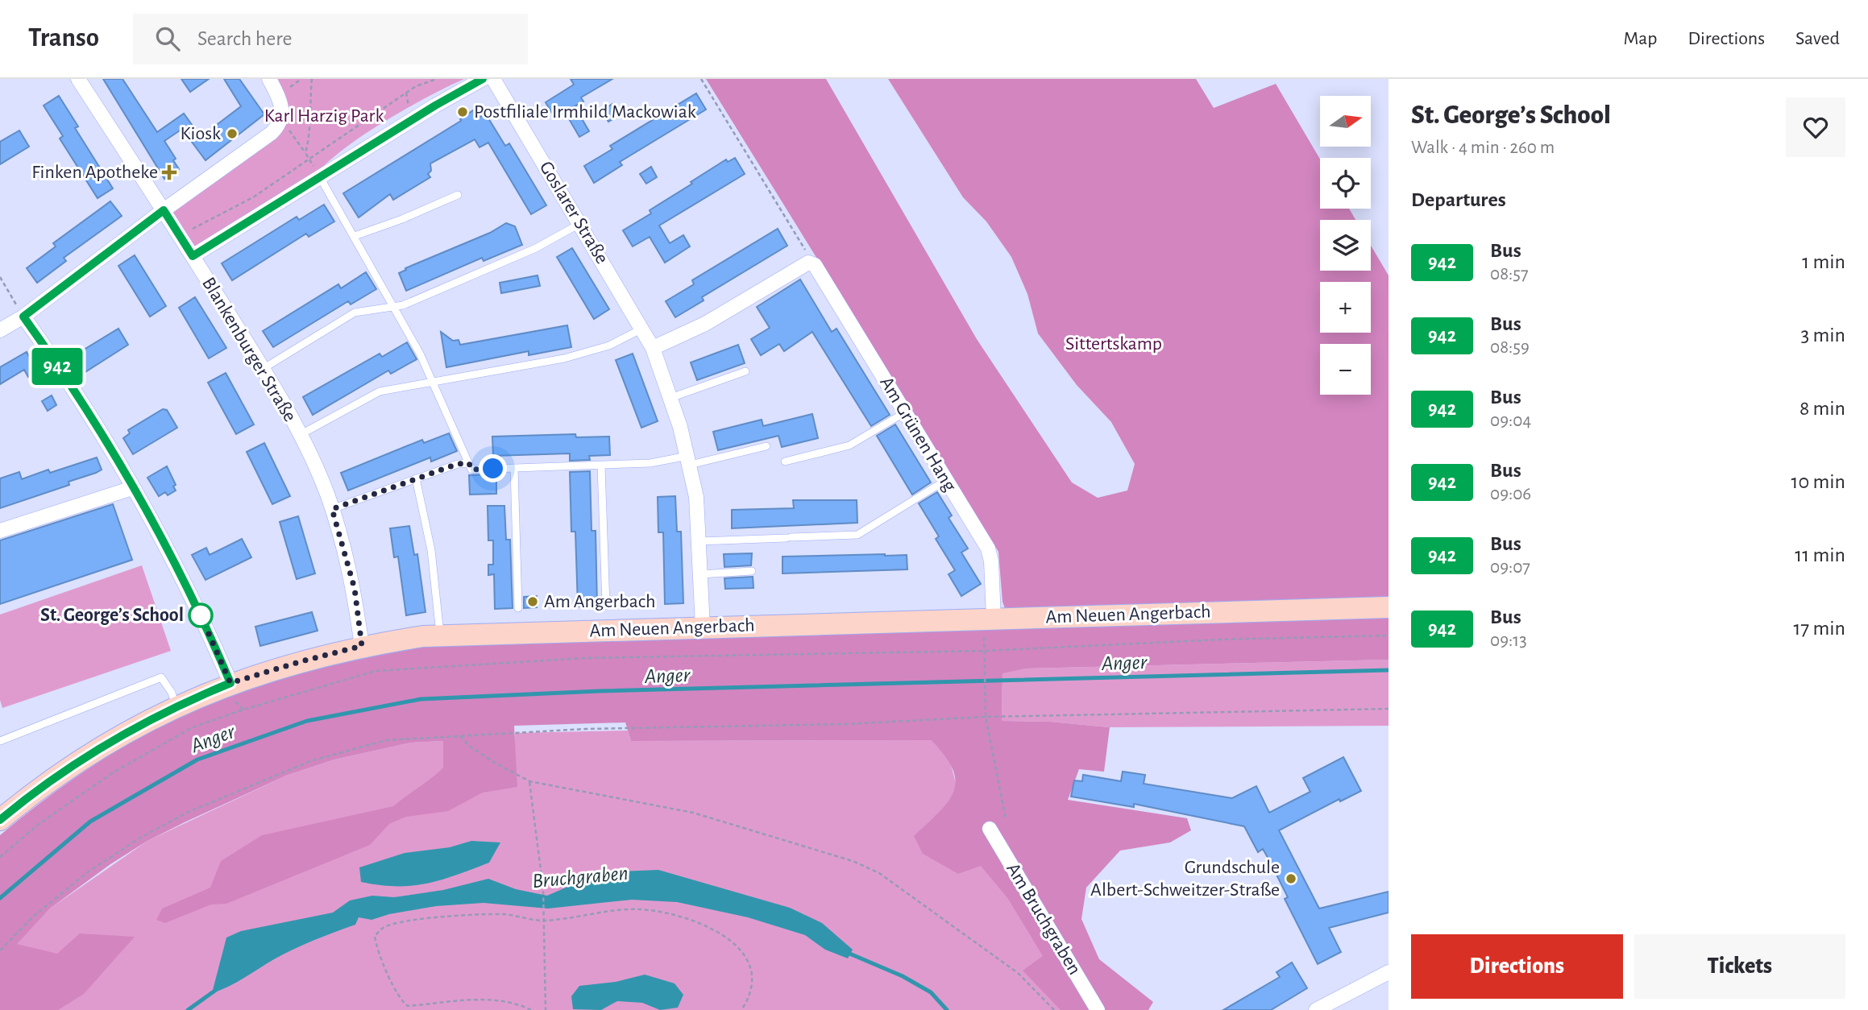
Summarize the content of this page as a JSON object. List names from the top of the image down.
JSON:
{
  "streets": {
    "street": [
      "Goslarer Straße",
      "Blankenburger Straße",
      "Am Grünen Hang",
      "Am Neuen Angerbach",
      "Am Bruchgraben"
    ]
  },
  "crossings": [
    ["Goslarer Straße", "Am Neuen Angerbach"],
    ["Blankenburger Straße", "Am Neuen Angerbach"],
    ["Am Grünen Hang", "Am Neuen Angerbach"]
  ],
  "water": ["Anger", "Bruchgraben"],
  "parks": ["Karl Harzig Park", "Sittertskamp"],
  "places": {
    "other": [
      "Postfiliale Irmhild Mackowiak",
      "Kiosk",
      "Am Angerbach",
      "St. George’s School",
      "Grundschule Albert-Schweitzer-Straße"
    ],
    "health": ["Finken Apotheke"]
  },
  "lines": ["bus line 942"],
  "north": "right",
  "page": {
    "header": "Transo",
    "search": "Search here",
    "nav": ["Map", "Directions", "Saved"],
    "on_map": "942",
    "heading": [
      ["St. George’s School", "Walk · 4 min · 260 m"],
      "Departures"
    ],
    "map_buttons": ["+", "−"],
    "list": [
      {
        "mark": "942",
        "name": "Bus",
        "note": "08:57",
        "value": "1 min"
      },
      {
        "mark": "942",
        "name": "Bus",
        "note": "08:59",
        "value": "3 min"
      },
      {
        "mark": "942",
        "name": "Bus",
        "note": "09:04",
        "value": "8 min"
      },
      {
        "mark": "942",
        "name": "Bus",
        "note": "09:06",
        "value": "10 min"
      },
      {
        "mark": "942",
        "name": "Bus",
        "note": "09:07",
        "value": "11 min"
      },
      {
        "mark": "942",
        "name": "Bus",
        "note": "09:13",
        "value": "17 min"
      }
    ],
    "buttons": ["Directions", "Tickets"]
  }
}
